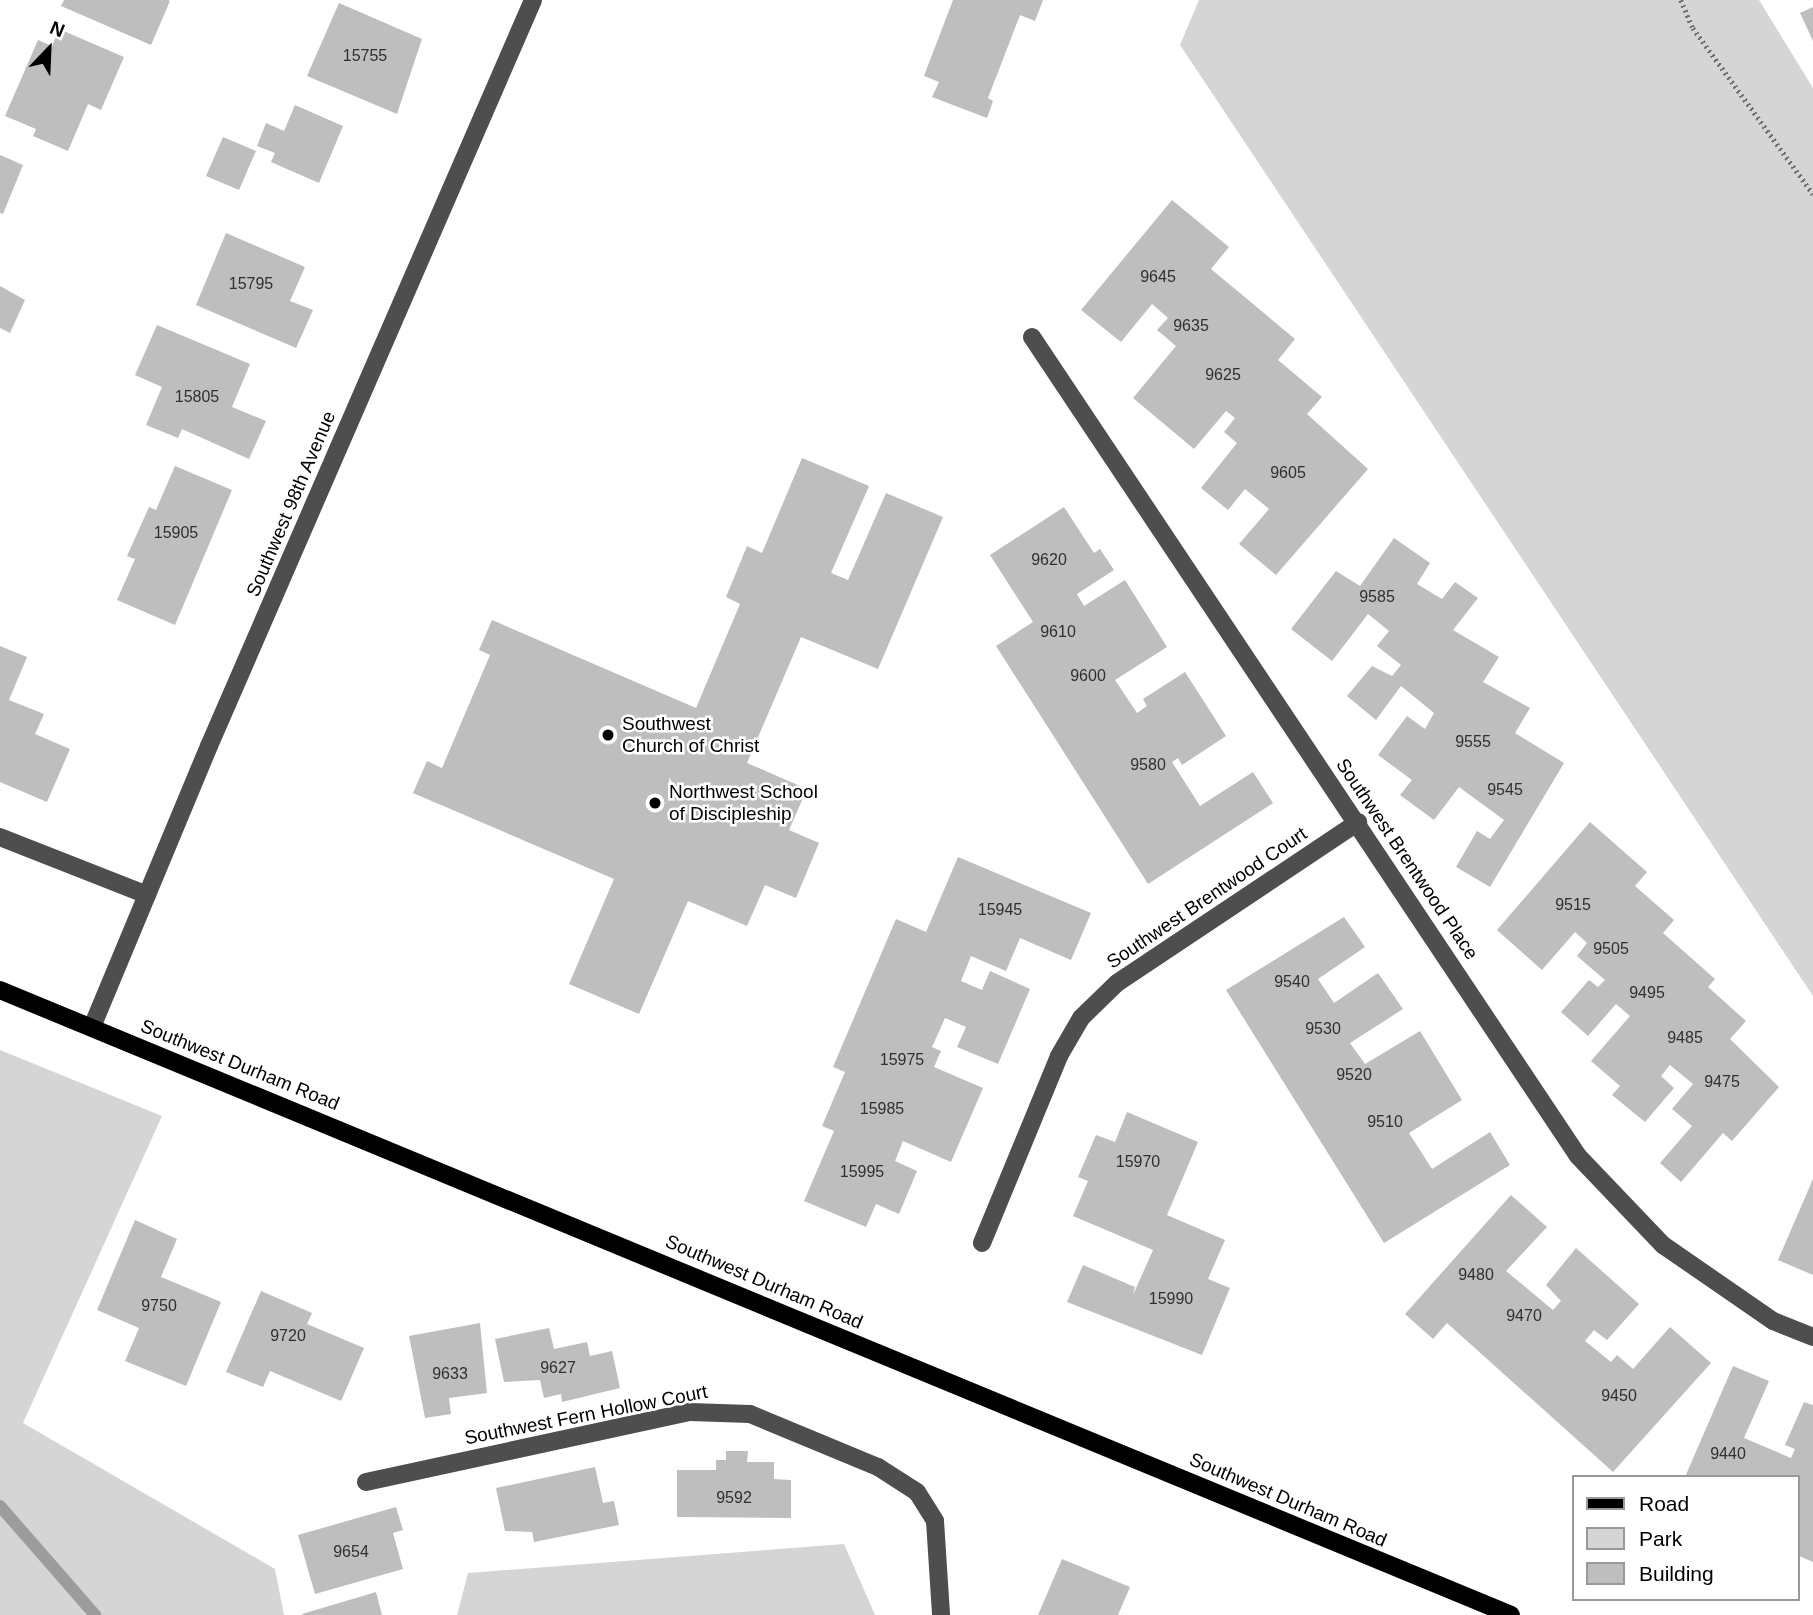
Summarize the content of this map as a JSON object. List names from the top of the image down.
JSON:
{
  "streets": {
    "main road": ["Southwest Durham Road"],
    "street": [
      "Southwest 98th Avenue",
      "Southwest Brentwood Place",
      "Southwest Brentwood Court",
      "Southwest Fern Hollow Court"
    ]
  },
  "crossings": [
    ["Southwest 98th Avenue", "Southwest Durham Road"],
    ["Southwest Brentwood Place", "Southwest Brentwood Court"]
  ],
  "places": ["Southwest Church of Christ", "Northwest School of Discipleship"],
  "house_numbers": [
    "15755",
    "9645",
    "15795",
    "9635",
    "9625",
    "15805",
    "9605",
    "15905",
    "9620",
    "9585",
    "9610",
    "9600",
    "9555",
    "9580",
    "9545",
    "9515",
    "15945",
    "9505",
    "9540",
    "9495",
    "9530",
    "9485",
    "15975",
    "9520",
    "9475",
    "15985",
    "9510",
    "15970",
    "15995",
    "9480",
    "15990",
    "9750",
    "9470",
    "9720",
    "9627",
    "9633",
    "9450",
    "9440",
    "9592",
    "9654"
  ],
  "legend": ["Road", "Park", "Building"],
  "north": "top right"
}
